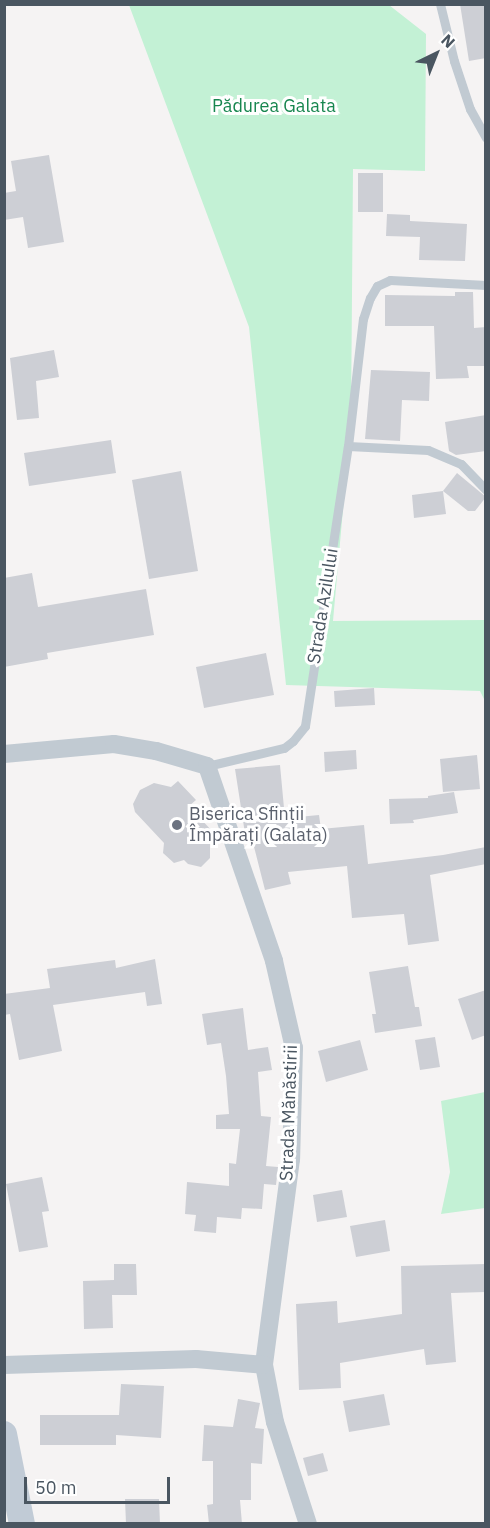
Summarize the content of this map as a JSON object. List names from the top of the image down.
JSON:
{
  "streets": {
    "street": ["Strada Azilului", "Strada Mănăstirii"]
  },
  "crossings": [
    ["Strada Azilului", "Strada Mănăstirii"]
  ],
  "parks": ["Pădurea Galata"],
  "places": ["Biserica Sfinții Împărați (Galata)"],
  "scale_bar": "50 m",
  "north": "top right"
}
